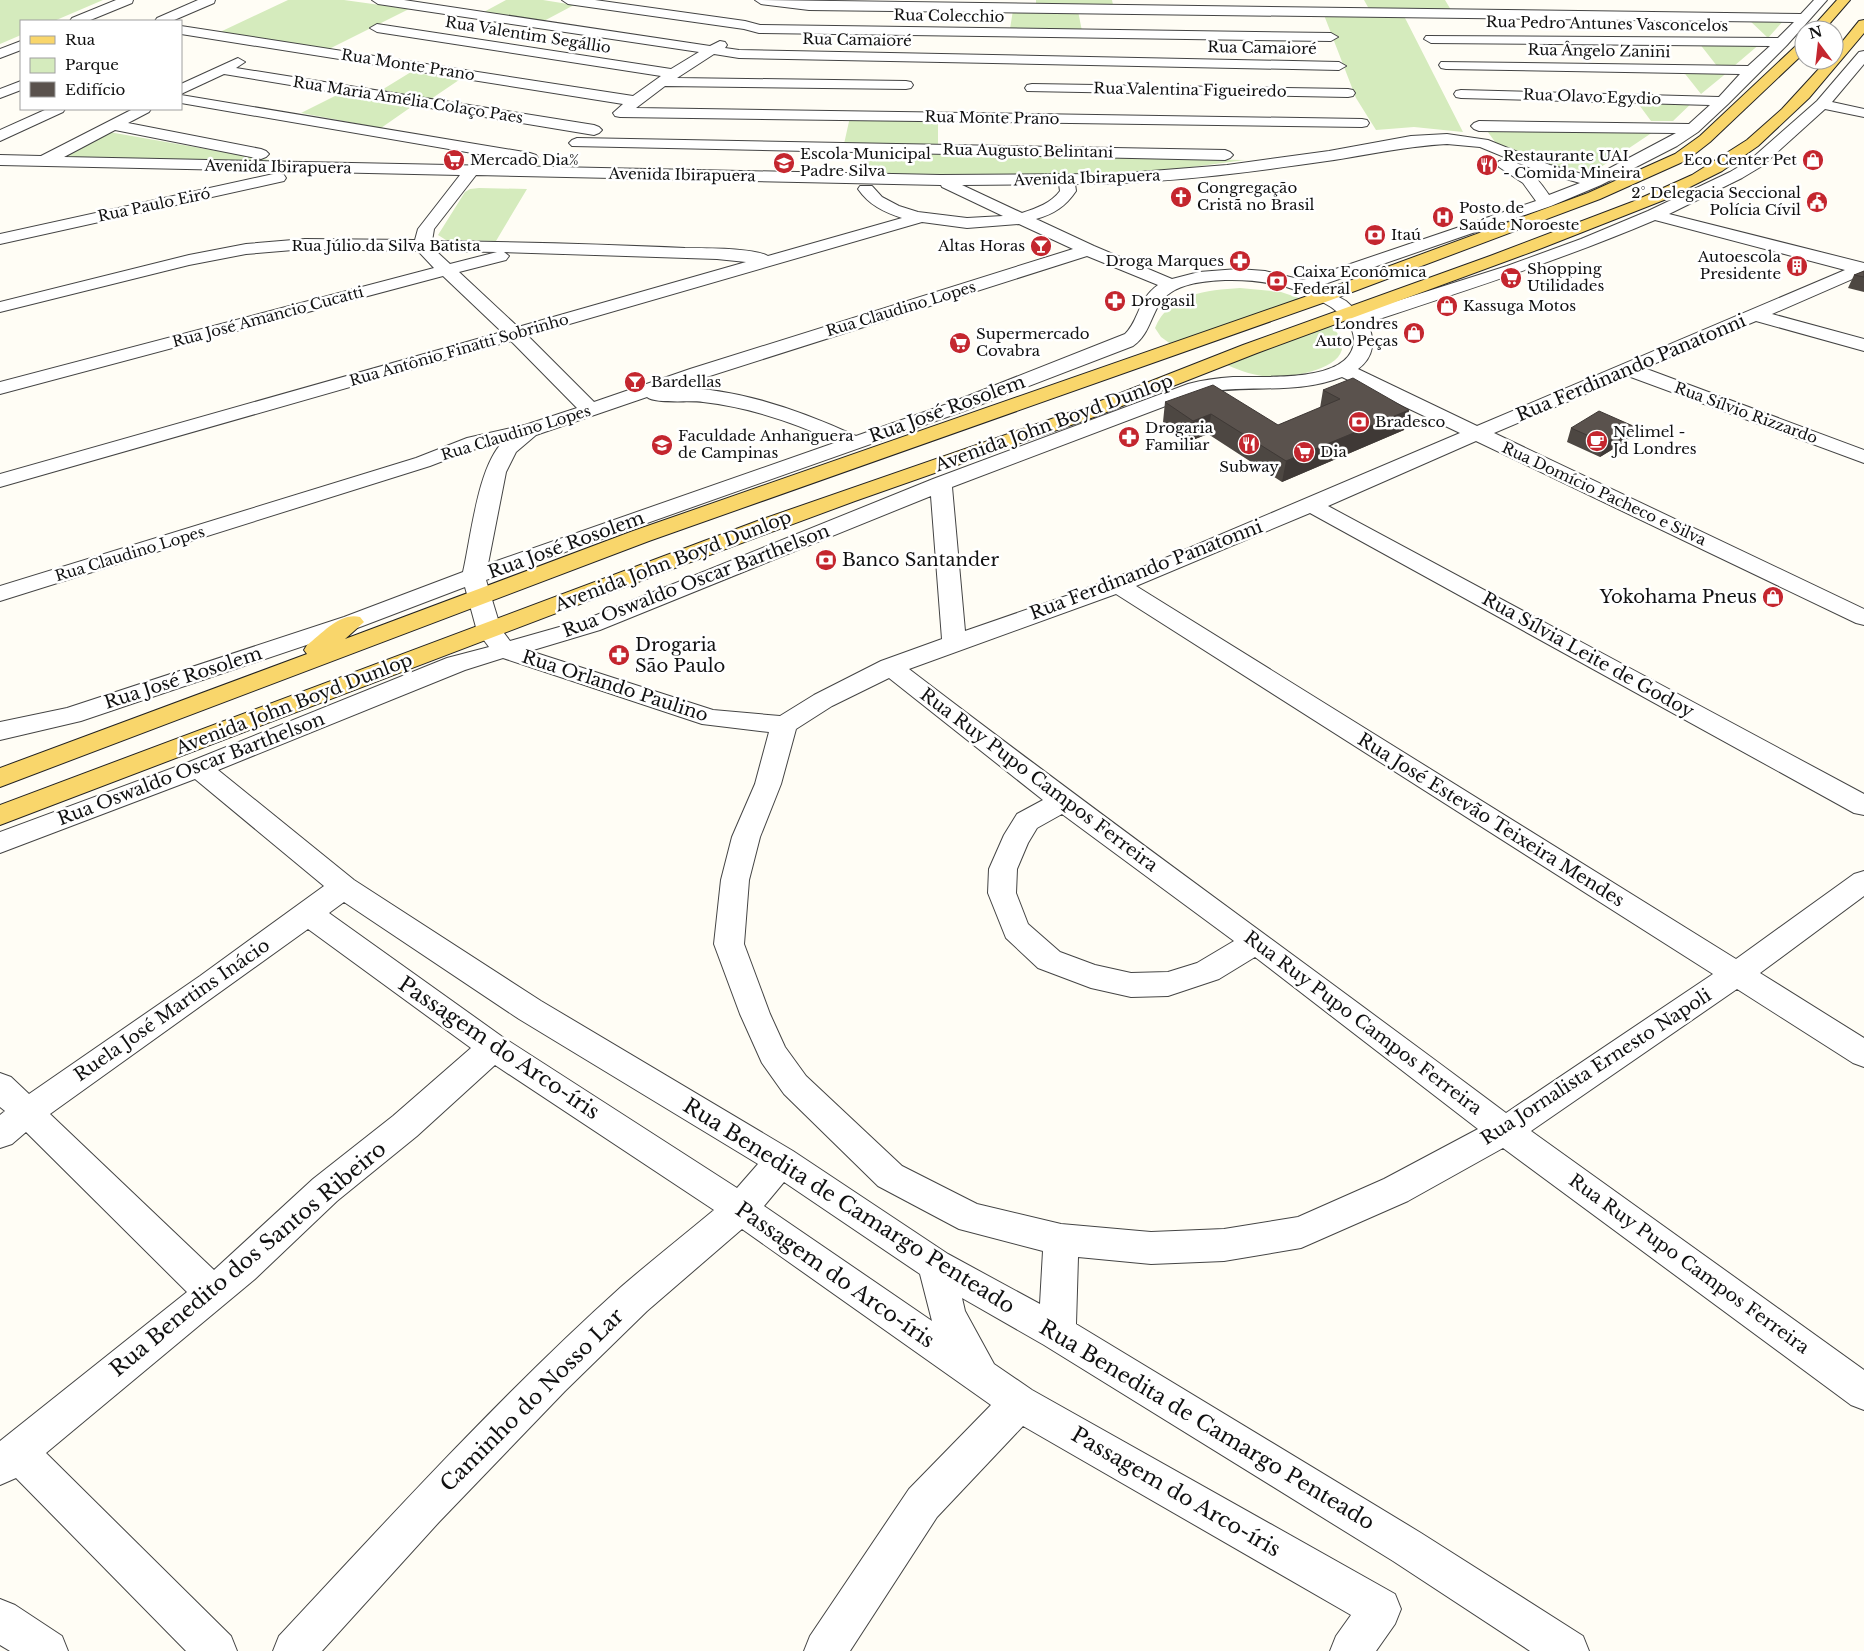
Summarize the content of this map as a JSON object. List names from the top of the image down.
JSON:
{
  "streets": {
    "main road": ["Avenida John Boyd Dunlop"],
    "street": [
      "Rua Colecchio",
      "Rua Pedro Antunes Vasconcelos",
      "Rua Valentim Segállio",
      "Rua Camaioré",
      "Rua Ângelo Zanini",
      "Rua Monte Prano",
      "Rua Valentina Figueiredo",
      "Rua Olavo Egydio",
      "Rua Maria Amélia Colaço Paes",
      "Rua Augusto Belintani",
      "Avenida Ibirapuera",
      "Rua Paulo Eiró",
      "Rua Júlio da Silva Batista",
      "Rua Claudino Lopes",
      "Rua José Amancio Cucatti",
      "Rua Antônio Finatti Sobrinho",
      "Rua Ferdinando Panatonni",
      "Rua José Rosolem",
      "Rua Sílvio Rizzardo",
      "Rua Domício Pacheco e Silva",
      "Rua Oswaldo Oscar Barthelson",
      "Rua Sílvia Leite de Godoy",
      "Rua Orlando Paulino",
      "Rua Ruy Pupo Campos Ferreira",
      "Rua José Estevão Teixeira Mendes",
      "Ruela José Martins Inácio",
      "Passagem do Arco-íris",
      "Rua Jornalista Ernesto Napoli",
      "Rua Benedita de Camargo Penteado",
      "Rua Benedito dos Santos Ribeiro",
      "Caminho do Nosso Lar"
    ]
  },
  "crossings": [
    ["Rua Colecchio", "Rua Camaioré"],
    ["Rua Valentim Segállio", "Rua Camaioré"],
    ["Rua Augusto Belintani", "Avenida Ibirapuera"],
    ["Avenida Ibirapuera", "Rua Paulo Eiró"],
    ["Avenida Ibirapuera", "Rua Antônio Finatti Sobrinho"],
    ["Rua Júlio da Silva Batista", "Rua José Amancio Cucatti"],
    ["Rua Júlio da Silva Batista", "Rua Antônio Finatti Sobrinho"],
    ["Rua Ferdinando Panatonni", "Rua Sílvio Rizzardo"],
    ["Rua Ferdinando Panatonni", "Rua Domício Pacheco e Silva"],
    ["Rua Ferdinando Panatonni", "Rua Sílvia Leite de Godoy"],
    ["Rua Ferdinando Panatonni", "Rua Orlando Paulino"],
    ["Rua Ferdinando Panatonni", "Rua Ruy Pupo Campos Ferreira"],
    ["Rua Ferdinando Panatonni", "Rua José Estevão Teixeira Mendes"],
    ["Rua Ferdinando Panatonni", "Rua Jornalista Ernesto Napoli"],
    ["Rua José Rosolem", "Avenida John Boyd Dunlop"],
    ["Avenida John Boyd Dunlop", "Rua Domício Pacheco e Silva"],
    ["Avenida John Boyd Dunlop", "Rua Oswaldo Oscar Barthelson"],
    ["Rua Oswaldo Oscar Barthelson", "Rua Orlando Paulino"],
    ["Rua Oswaldo Oscar Barthelson", "Rua Benedita de Camargo Penteado"],
    ["Rua Orlando Paulino", "Rua Jornalista Ernesto Napoli"],
    ["Rua Ruy Pupo Campos Ferreira", "Rua Jornalista Ernesto Napoli"],
    ["Rua José Estevão Teixeira Mendes", "Rua Jornalista Ernesto Napoli"],
    ["Ruela José Martins Inácio", "Passagem do Arco-íris"],
    ["Ruela José Martins Inácio", "Rua Benedita de Camargo Penteado"],
    ["Passagem do Arco-íris", "Rua Benedito dos Santos Ribeiro"],
    ["Passagem do Arco-íris", "Caminho do Nosso Lar"],
    ["Rua Benedita de Camargo Penteado", "Caminho do Nosso Lar"]
  ],
  "places": {
    "supermarket": [
      "Mercado Dia%",
      "Shopping Utilidades",
      "Supermercado Covabra",
      "Dia"
    ],
    "shop": [
      "Eco Center Pet",
      "Kassuga Motos",
      "Londres Auto Peças",
      "Yokohama Pneus"
    ],
    "school or university": ["Escola Municipal Padre Silva", "Faculdade Anhanguera de Campinas"],
    "restaurant": ["Restaurante UAI - Comida Mineira", "Subway"],
    "church": ["Congregação Cristã no Brasil"],
    "public building": ["2° Delegacia Seccional Polícia Cívil"],
    "hospital": ["Posto de Saúde Noroeste"],
    "bank": [
      "Itaú",
      "Caixa Econômica Federal",
      "Bradesco",
      "Banco Santander"
    ],
    "bar": ["Altas Horas", "Bardellas"],
    "pharmacy": [
      "Droga Marques",
      "Drogasil",
      "Drogaria Familiar",
      "Drogaria São Paulo"
    ],
    "building": ["Autoescola Presidente"],
    "cafe": ["Nelimel - Jd Londres"]
  },
  "legend": ["Rua", "Parque", "Edifício"],
  "north": "top"
}
